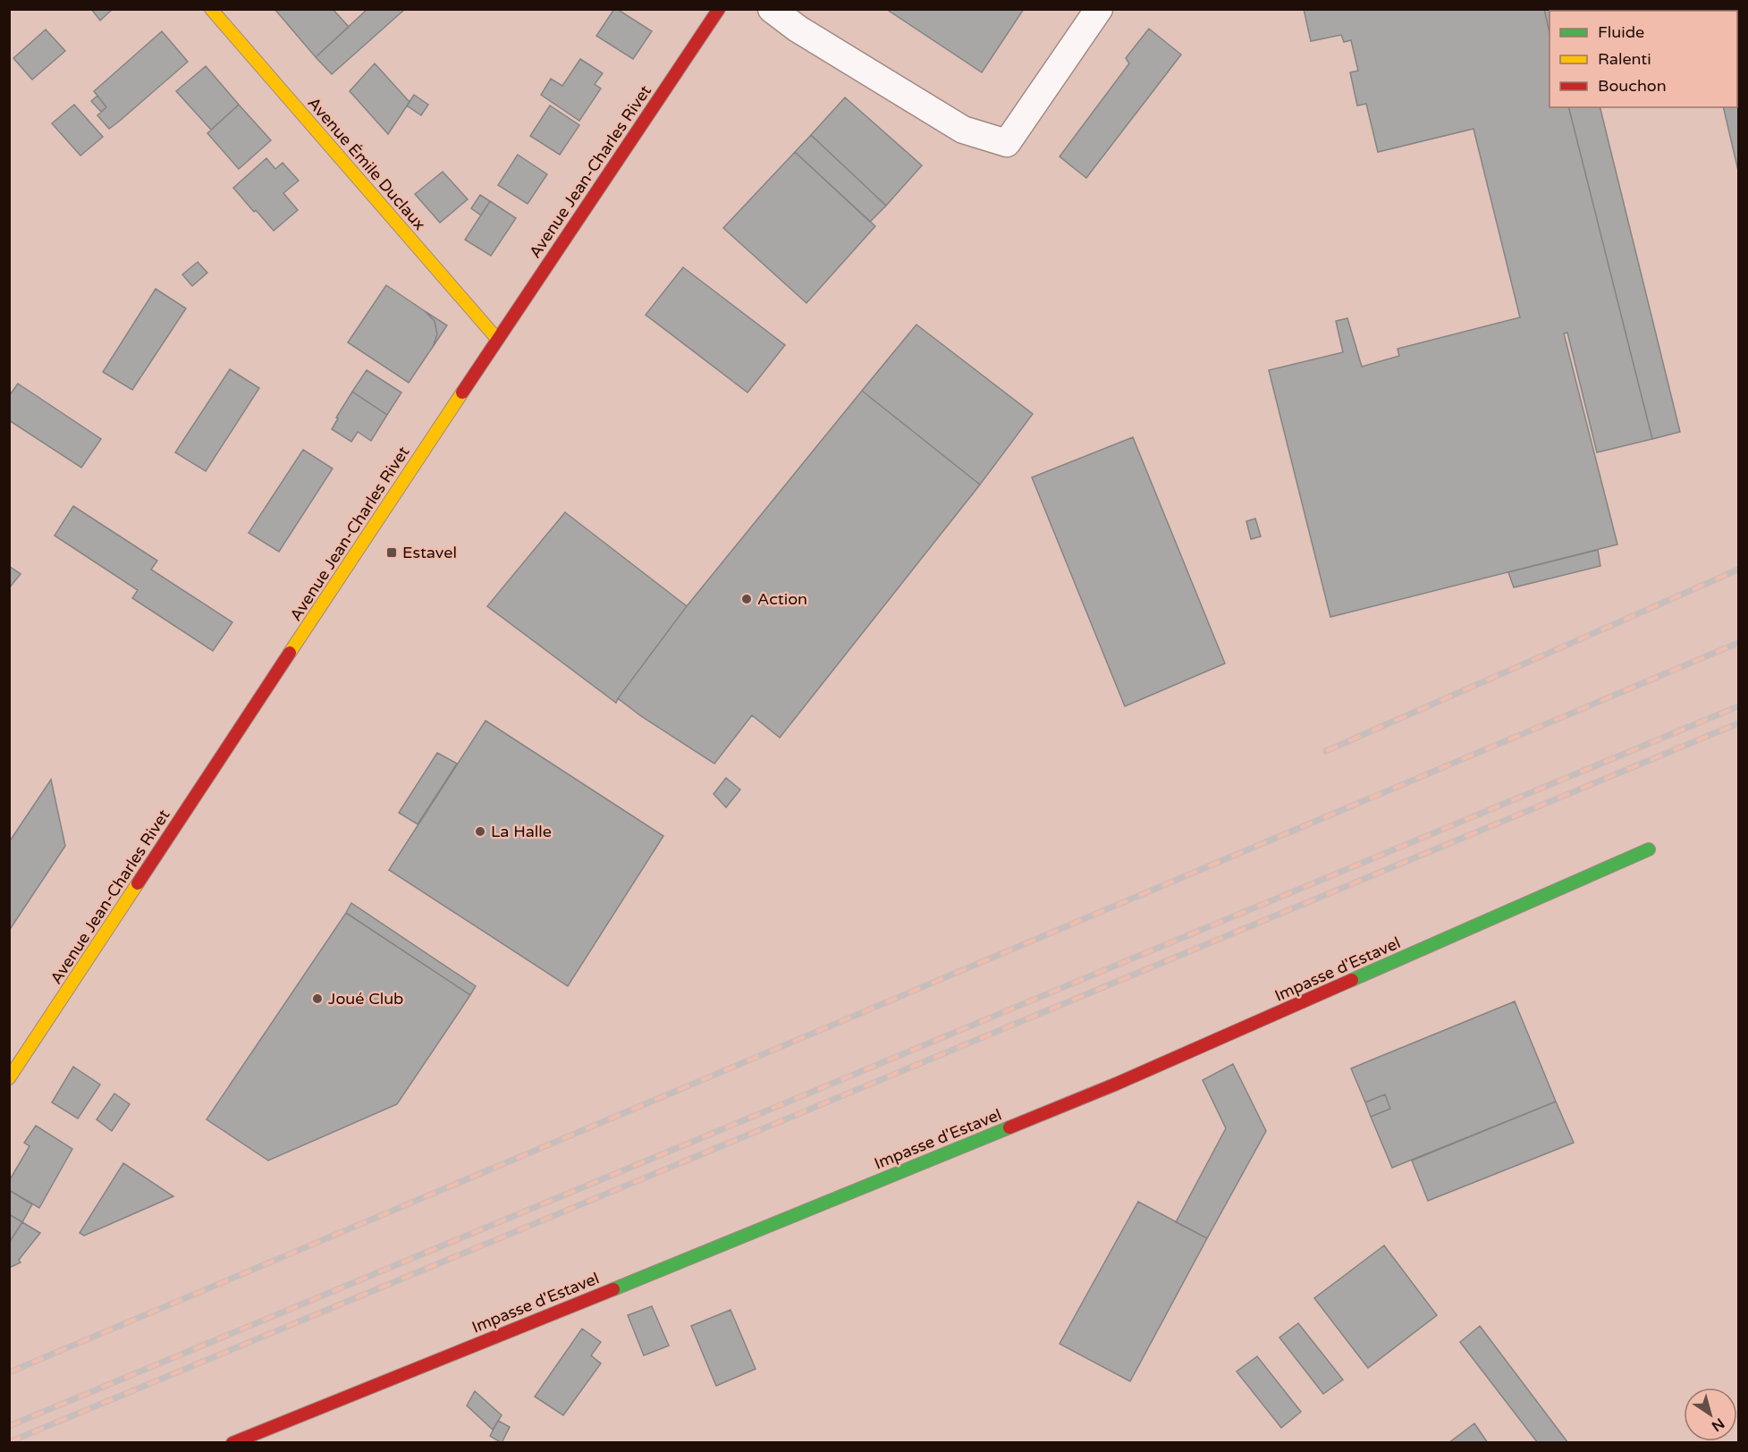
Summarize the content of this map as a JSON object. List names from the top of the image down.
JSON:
{
  "streets": {
    "street": ["Avenue Émile Duclaux", "Avenue Jean-Charles Rivet", "Impasse d'Estavel"]
  },
  "crossings": [
    ["Avenue Émile Duclaux", "Avenue Jean-Charles Rivet"]
  ],
  "places": {
    "transit": ["Estavel"],
    "other": ["Action", "La Halle", "Joué Club"]
  },
  "legend": ["Fluide", "Ralenti", "Bouchon"],
  "north": "bottom right"
}
